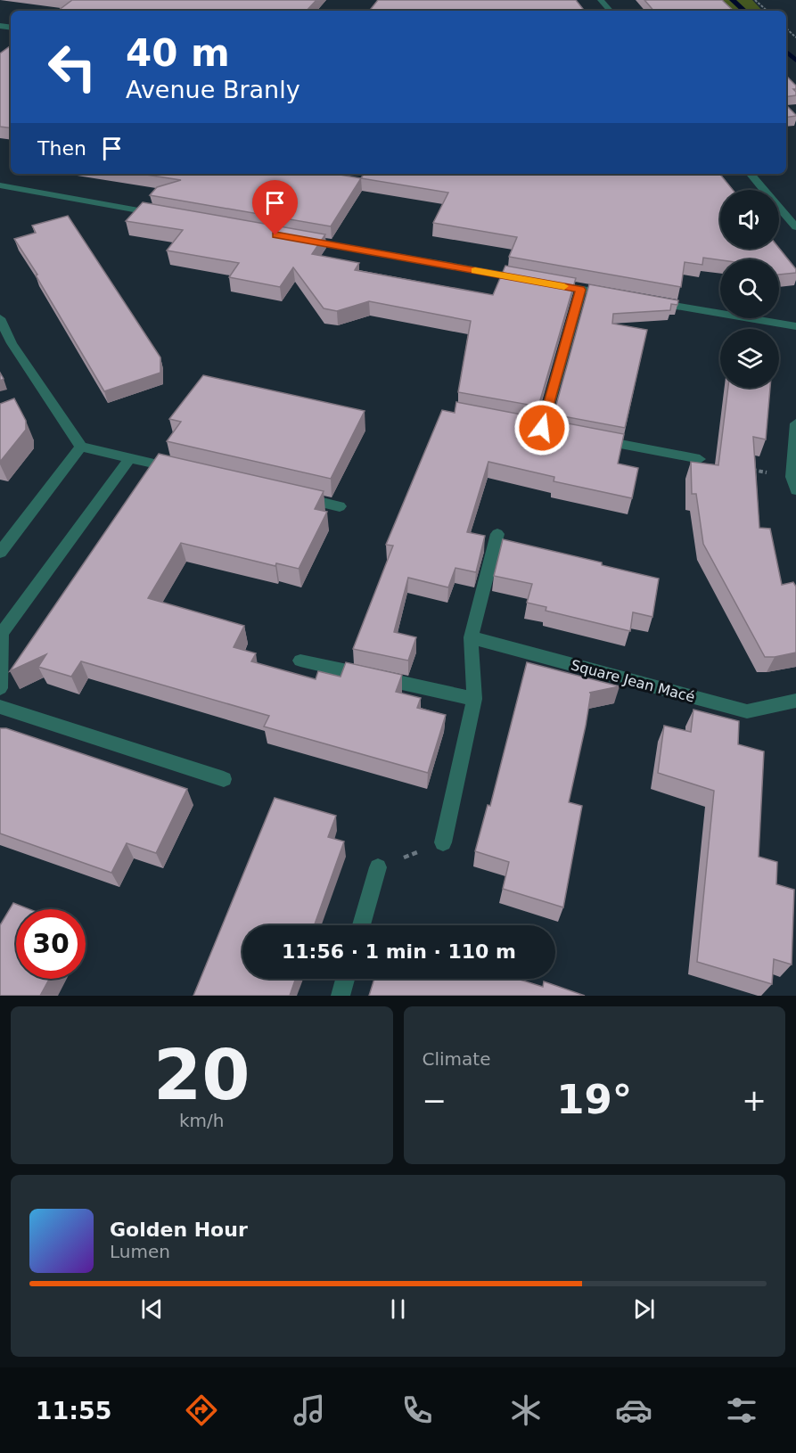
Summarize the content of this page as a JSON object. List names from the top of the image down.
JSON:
{
  "streets": {
    "street": ["Square Jean Macé"]
  },
  "page": {
    "turn": ["40 m", "Avenue Branly"],
    "then": "Then",
    "limit": "30",
    "trip": "11:56 · 1 min · 110 m",
    "tile": [
      ["20", "km/h"],
      "Climate"
    ],
    "heat": ["−", "19°", "+"],
    "song": ["Golden Hour", "Lumen"],
    "tabs": "11:55"
  }
}
